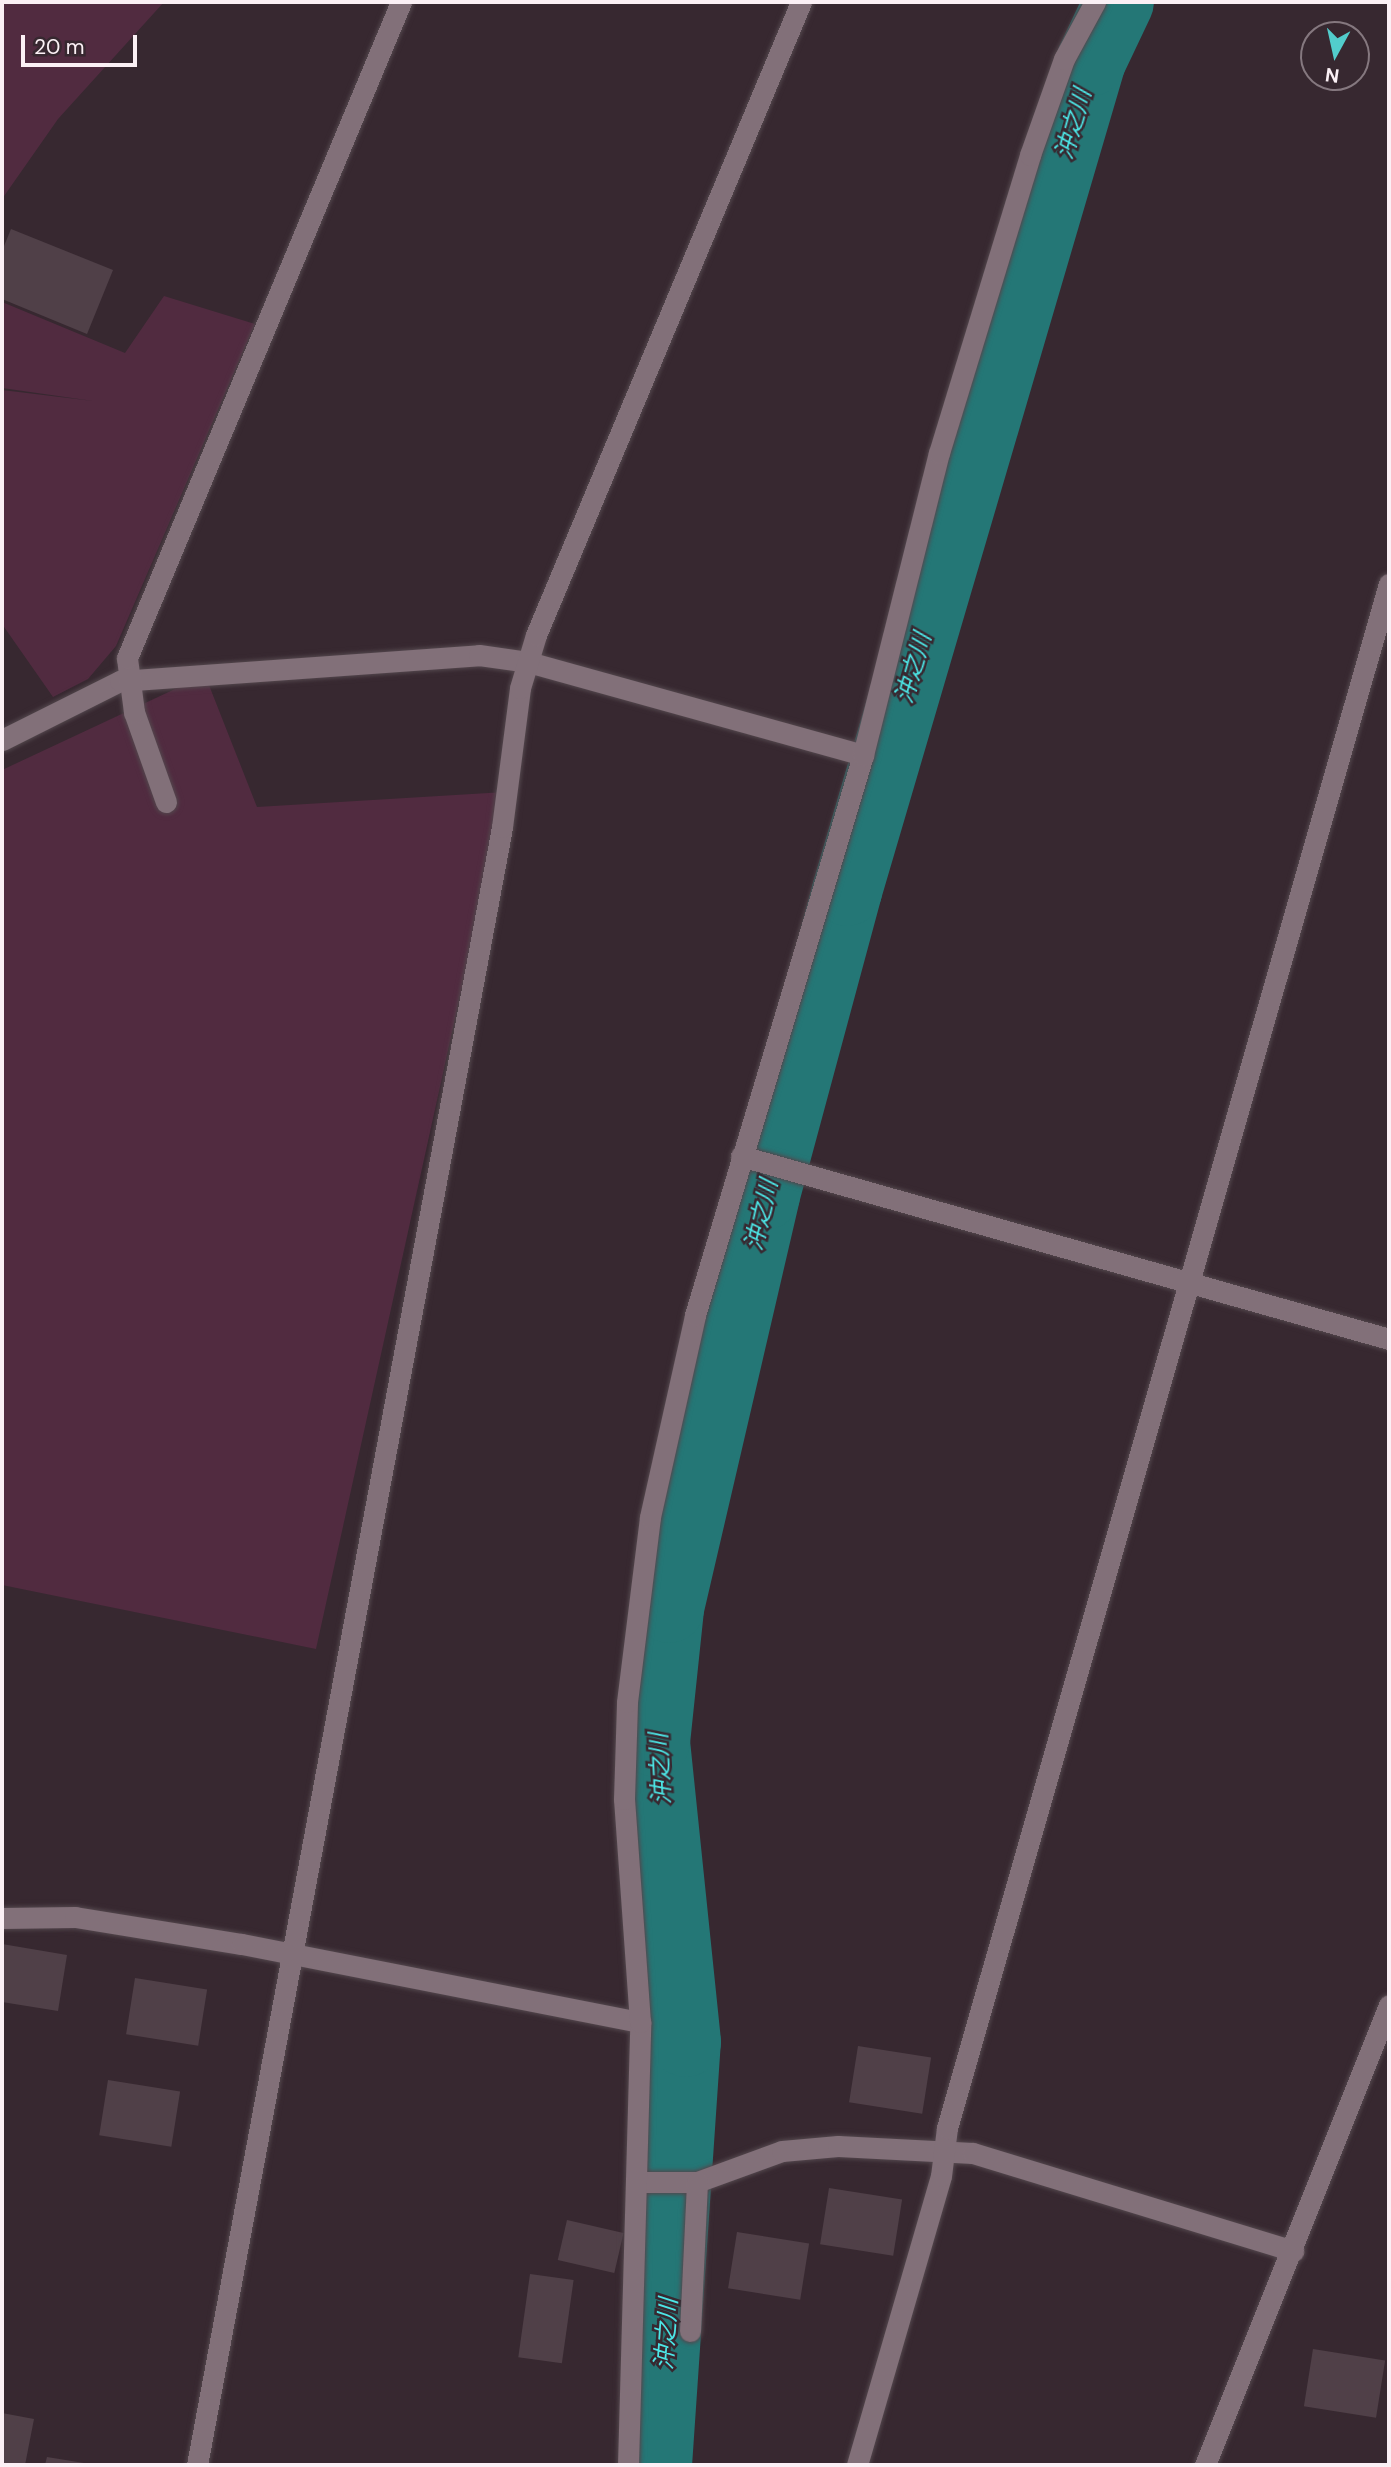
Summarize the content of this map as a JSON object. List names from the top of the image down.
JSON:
{
  "water": ["沖之川"],
  "scale_bar": "20 m",
  "north": "bottom"
}
